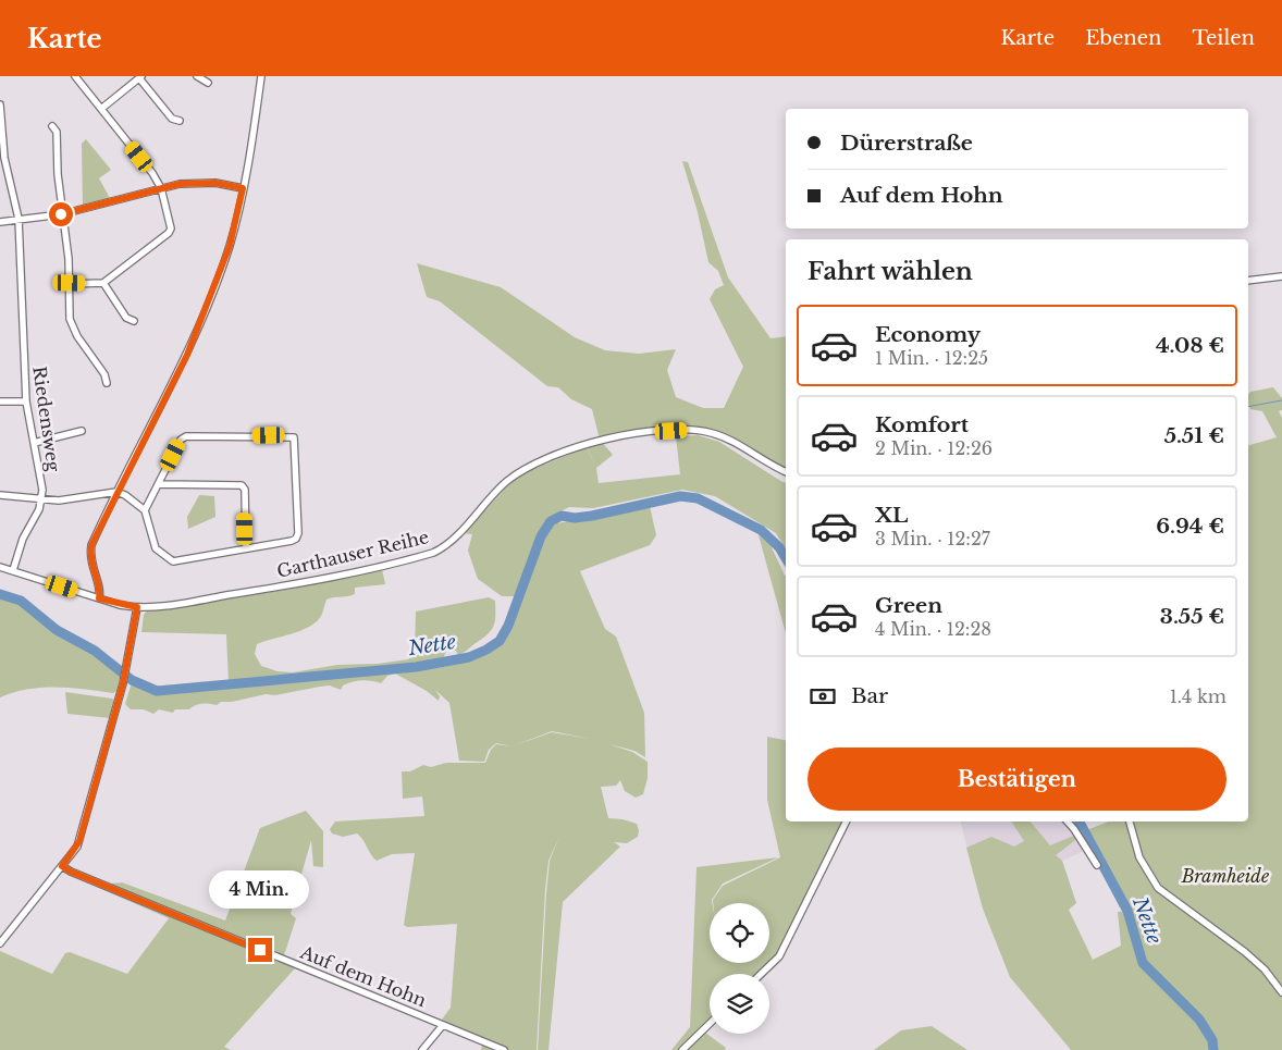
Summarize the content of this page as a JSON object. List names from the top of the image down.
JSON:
{
  "streets": {
    "street": ["Riedensweg", "Garthauser Reihe", "Auf dem Hohn"]
  },
  "crossings": [
    ["Riedensweg", "Garthauser Reihe"]
  ],
  "water": ["Nette"],
  "parks": ["Bramheide"],
  "page": {
    "header": "Karte",
    "nav": ["Karte", "Ebenen", "Teilen"],
    "banner": ["Dürerstraße", "Auf dem Hohn"],
    "heading": "Fahrt wählen",
    "list": [
      {
        "name": "Economy",
        "note": "1 Min. · 12:25",
        "value": "4.08 €"
      },
      {
        "name": "Komfort",
        "note": "2 Min. · 12:26",
        "value": "5.51 €"
      },
      {
        "name": "XL",
        "note": "3 Min. · 12:27",
        "value": "6.94 €"
      },
      {
        "name": "Green",
        "note": "4 Min. · 12:28",
        "value": "3.55 €"
      }
    ],
    "pay": ["Bar", "1.4 km"],
    "buttons": "Bestätigen",
    "bubble": "4 Min."
  }
}
